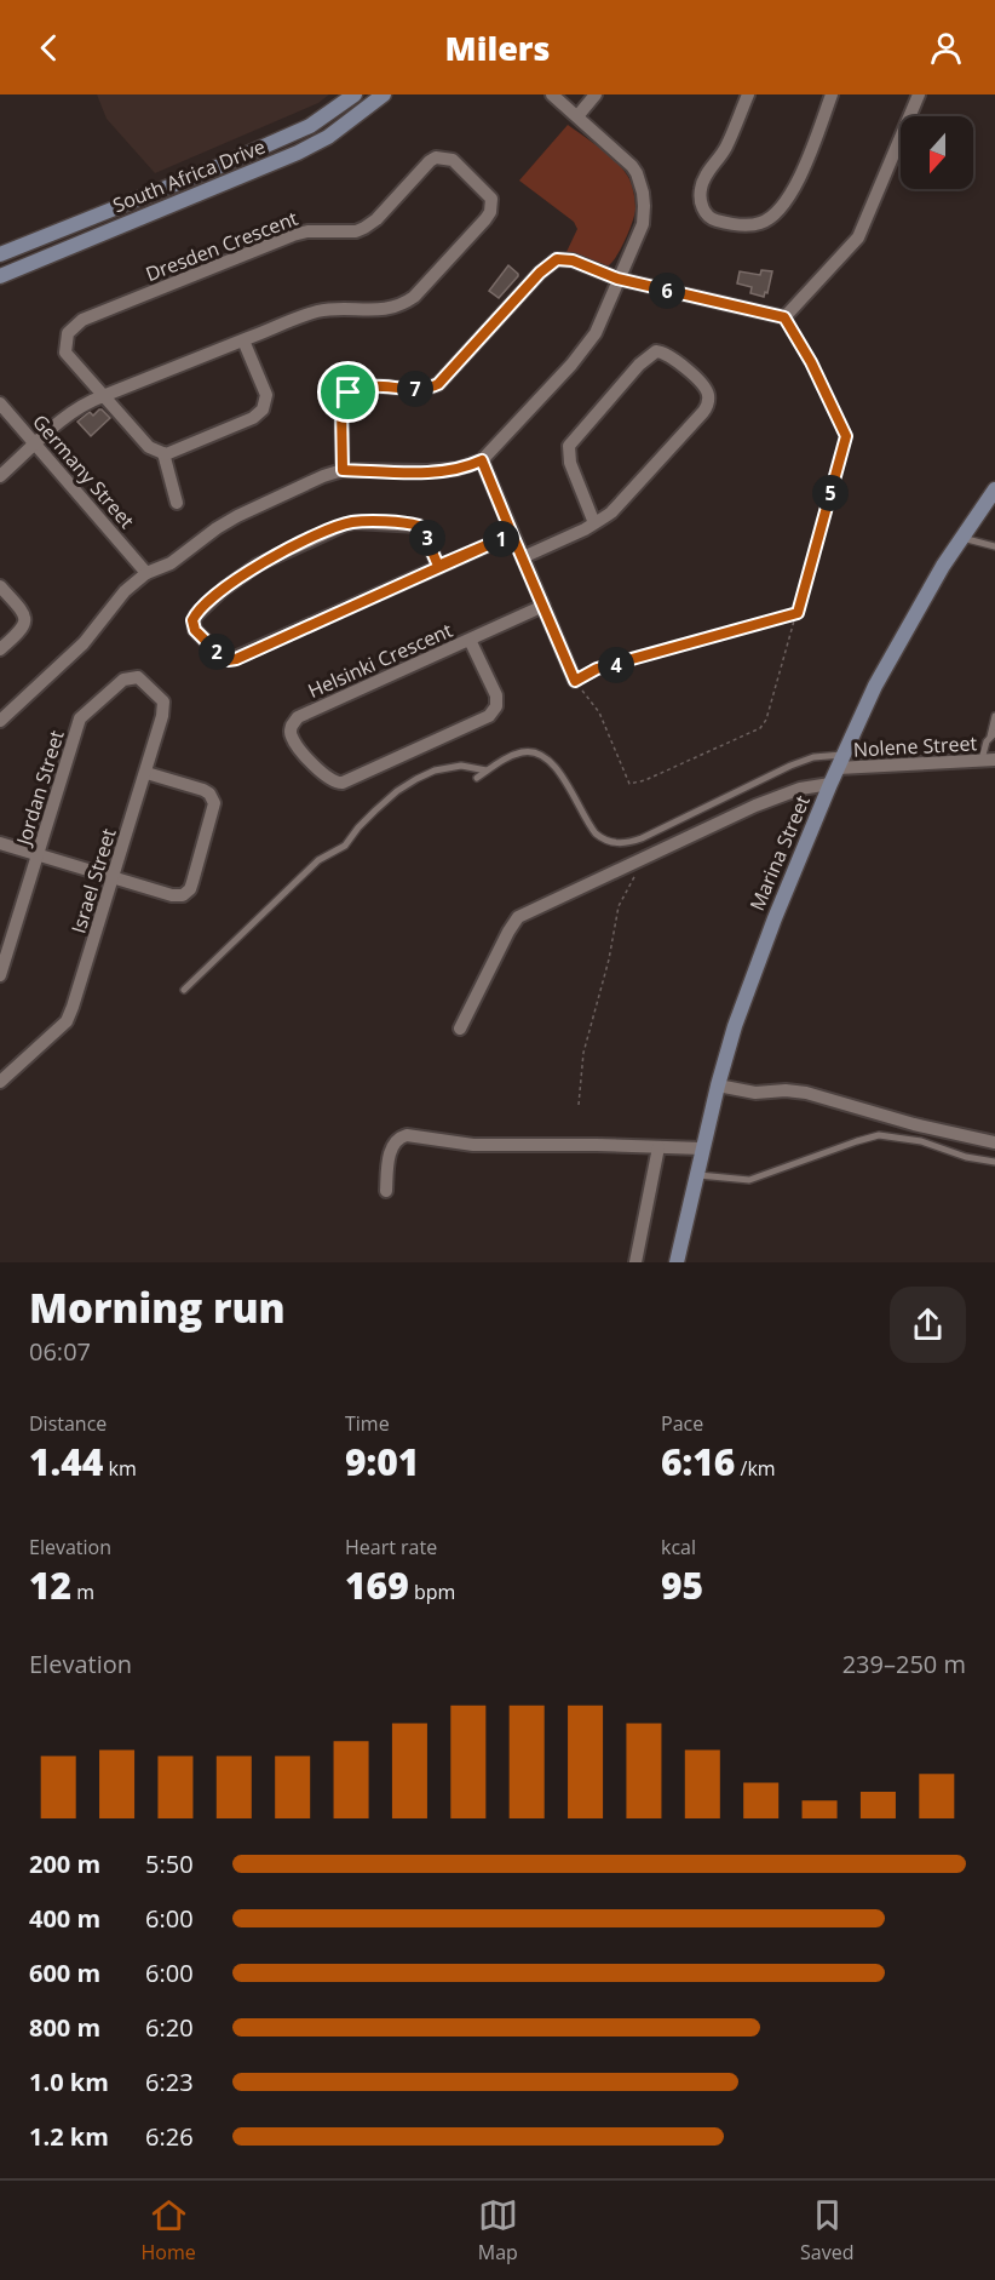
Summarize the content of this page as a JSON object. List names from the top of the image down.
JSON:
{
  "streets": {
    "main road": ["South Africa Drive", "Marina Street"],
    "street": [
      "Dresden Crescent",
      "Germany Street",
      "Helsinki Crescent",
      "Nolene Street",
      "Jordan Street",
      "Israel Street"
    ]
  },
  "crossings": [
    ["Dresden Crescent", "Germany Street"],
    ["Nolene Street", "Marina Street"],
    ["Jordan Street", "Israel Street"]
  ],
  "north": "bottom",
  "page": {
    "header": "Milers",
    "pins": [
      "6",
      "7",
      "5",
      "3",
      "1",
      "2",
      "4"
    ],
    "heading": ["Morning run", "06:07"],
    "stats": [
      ["Distance", "1.44 km"],
      ["Time", "9:01"],
      ["Pace", "6:16 /km"],
      ["Elevation", "12 m"],
      ["Heart rate", "169 bpm"],
      ["kcal", "95"]
    ],
    "chart": ["Elevation", "239–250 m"],
    "list": [
      {
        "name": "200 m",
        "note": "5:50"
      },
      {
        "name": "400 m",
        "note": "6:00"
      },
      {
        "name": "600 m",
        "note": "6:00"
      },
      {
        "name": "800 m",
        "note": "6:20"
      },
      {
        "name": "1.0 km",
        "note": "6:23"
      },
      {
        "name": "1.2 km",
        "note": "6:26"
      }
    ],
    "tabs": ["Home", "Map", "Saved"]
  }
}
